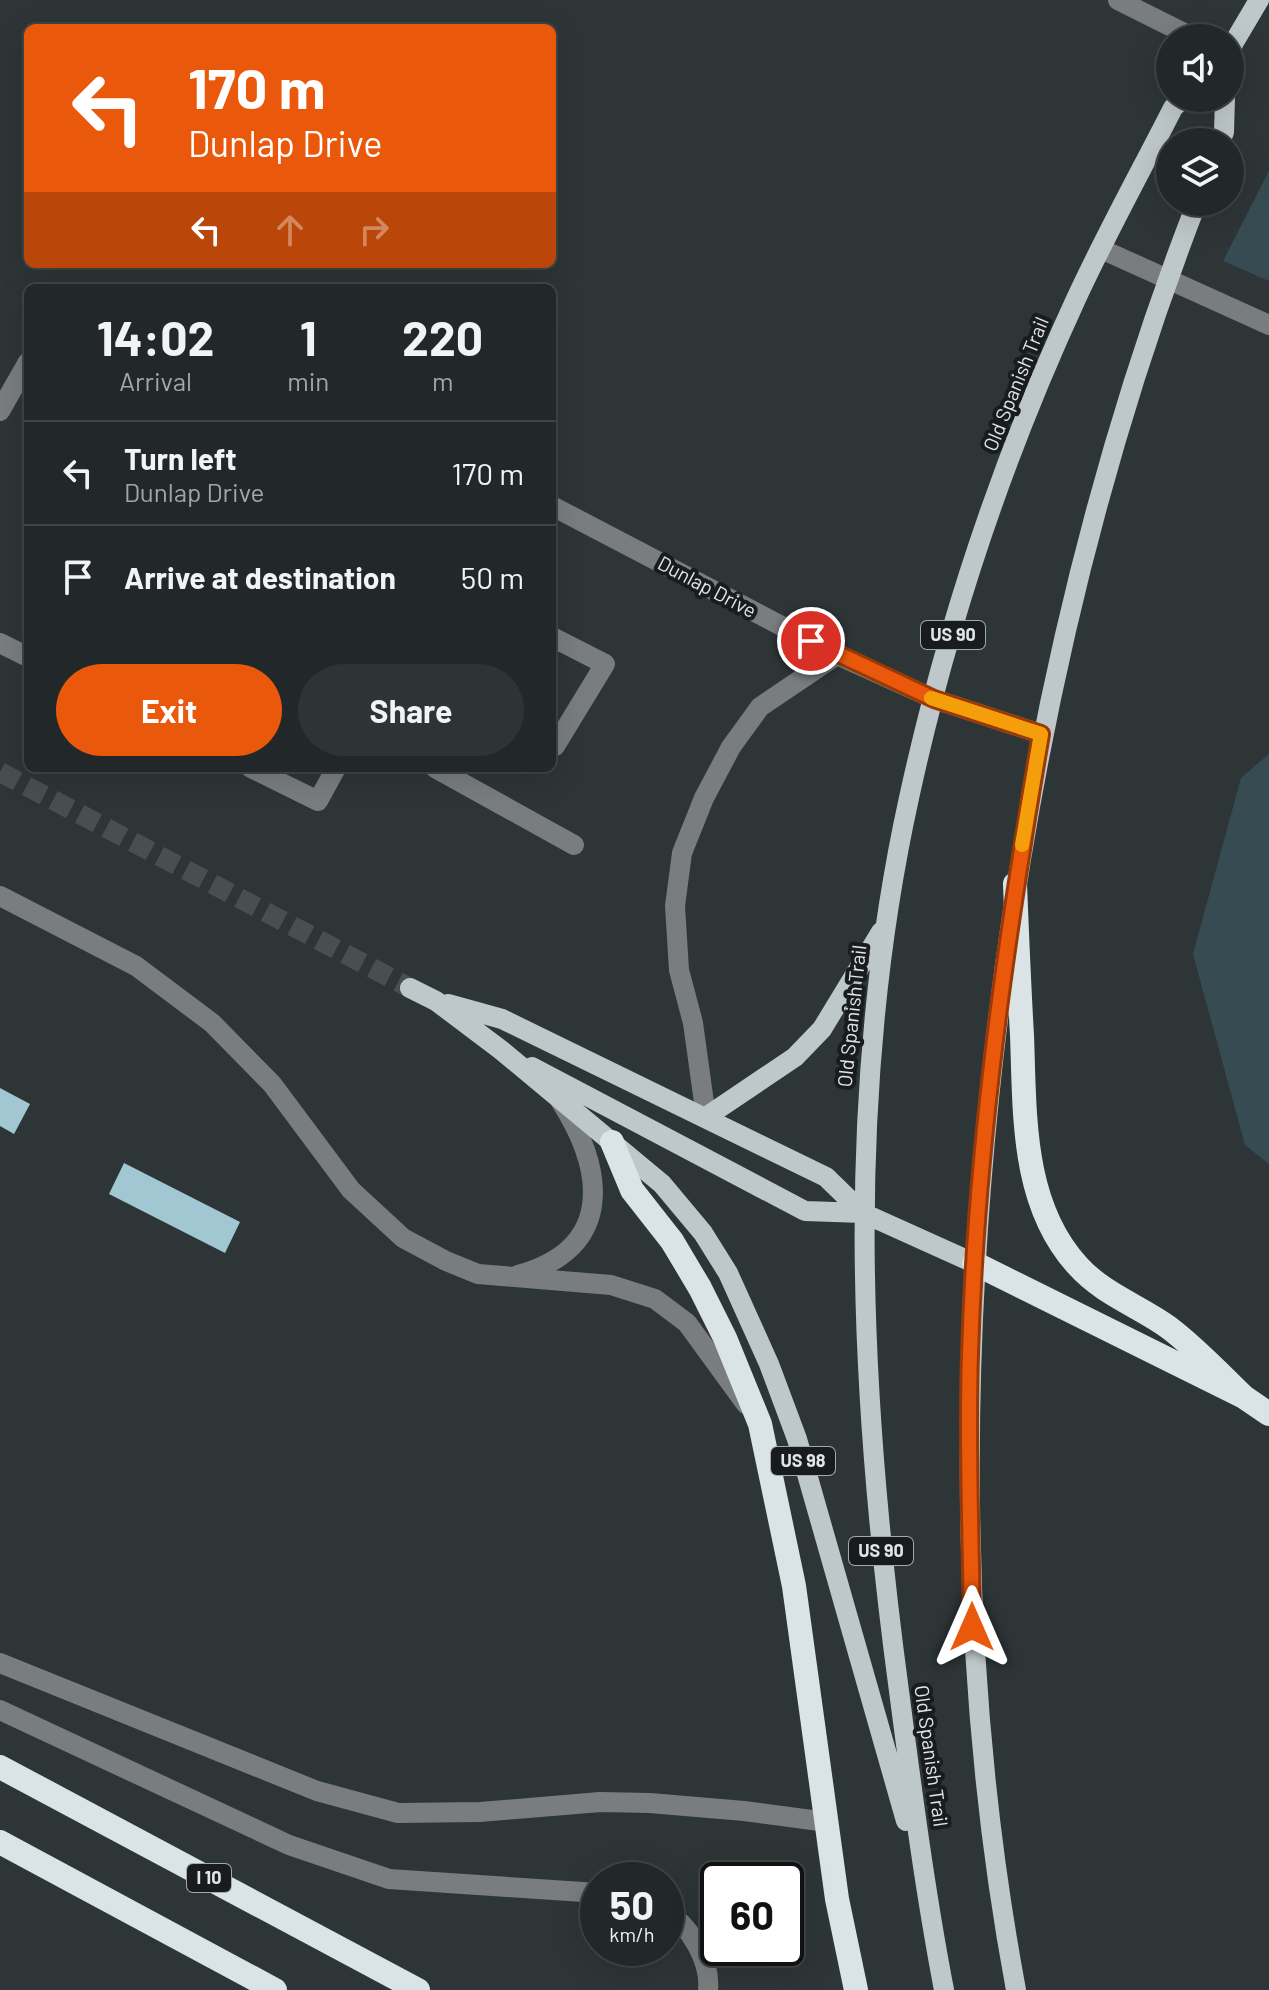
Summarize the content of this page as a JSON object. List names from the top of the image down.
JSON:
{
  "streets": {
    "highway": ["I 10"],
    "main road": ["Old Spanish Trail", "US 90", "US 98"],
    "street": ["Dunlap Drive"]
  },
  "crossings": [
    ["Old Spanish Trail", "Dunlap Drive"],
    ["Old Spanish Trail", "US 98"]
  ],
  "page": {
    "turn": ["170 m", "Dunlap Drive"],
    "eta": [
      "14:02",
      "Arrival",
      "1",
      "min",
      "220",
      "m"
    ],
    "list": [
      {
        "name": "Turn left",
        "note": "Dunlap Drive",
        "value": "170 m"
      },
      {
        "name": "Arrive at destination",
        "value": "50 m"
      }
    ],
    "buttons": ["Exit", "Share"],
    "speed": "50 km/h",
    "limit": "60"
  }
}
